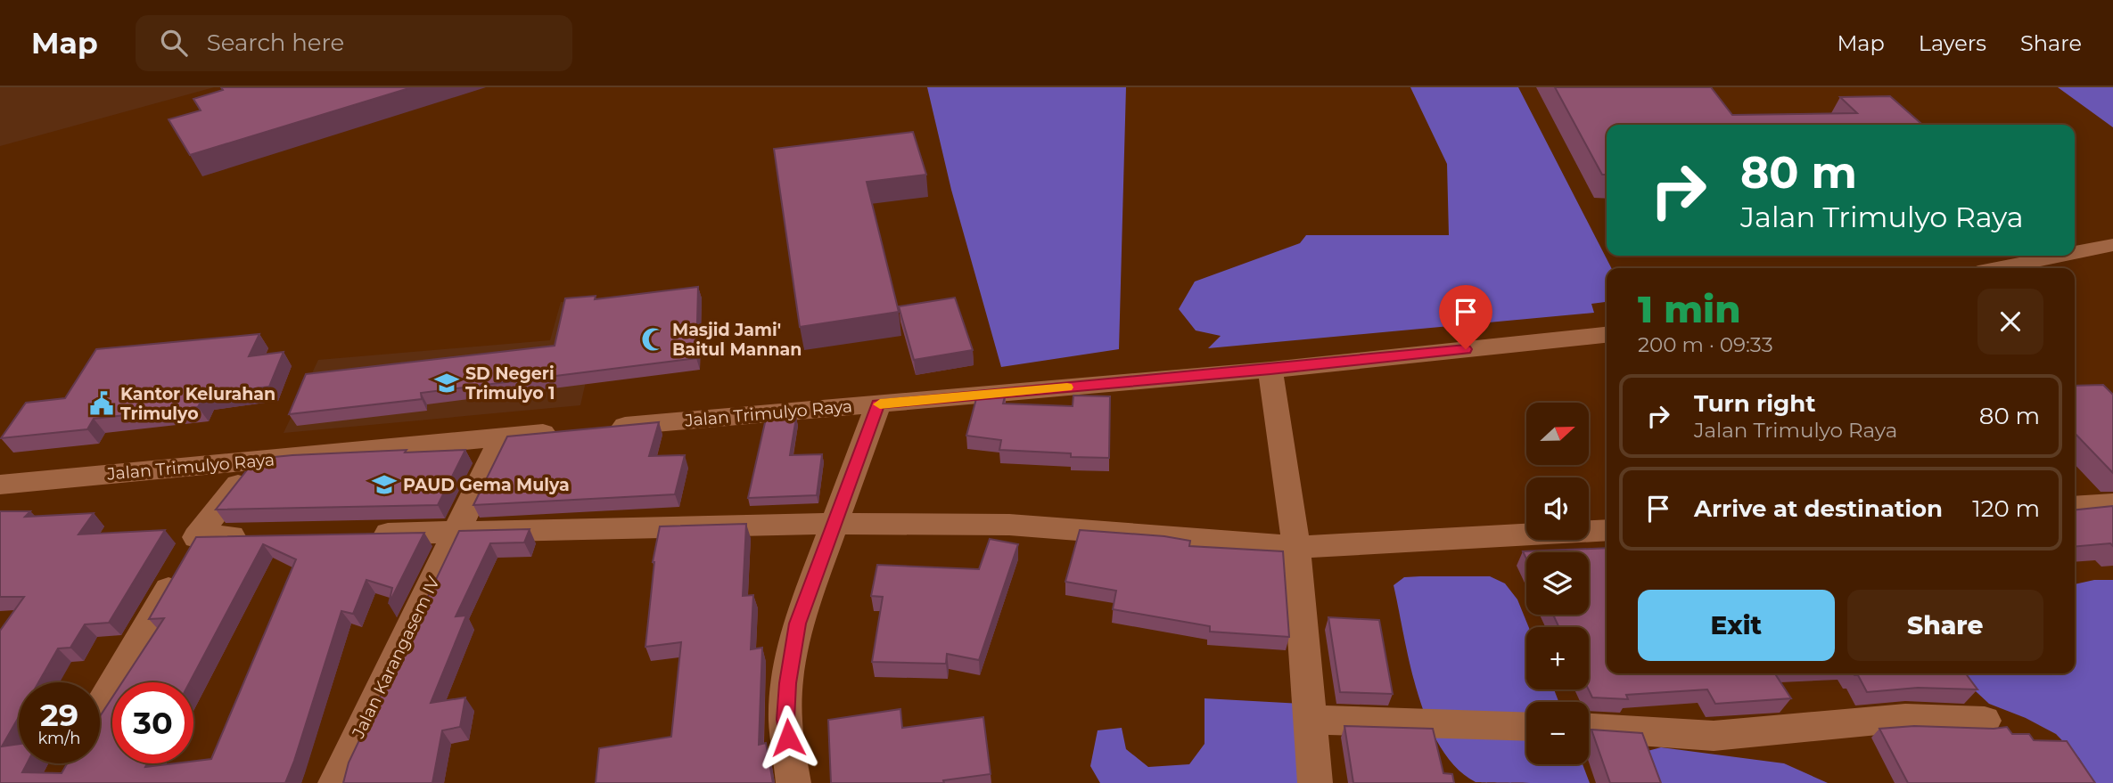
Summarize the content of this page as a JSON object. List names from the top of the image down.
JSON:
{
  "streets": {
    "street": ["Jalan Trimulyo Raya", "Jalan Karangasem IV"]
  },
  "crossings": [
    ["Jalan Trimulyo Raya", "Jalan Karangasem IV"]
  ],
  "places": {
    "mosque": ["Masjid Jami' Baitul Mannan"],
    "school or university": ["SD Negeri Trimulyo 1", "PAUD Gema Mulya"],
    "public building": ["Kantor Kelurahan Trimulyo"]
  },
  "north": "right",
  "page": {
    "header": "Map",
    "search": "Search here",
    "nav": ["Map", "Layers", "Share"],
    "turn": ["80 m", "Jalan Trimulyo Raya"],
    "heading": ["1 min", "200 m · 09:33"],
    "list": [
      {
        "name": "Turn right",
        "note": "Jalan Trimulyo Raya",
        "value": "80 m"
      },
      {
        "name": "Arrive at destination",
        "value": "120 m"
      }
    ],
    "map_buttons": ["+", "−"],
    "buttons": ["Exit", "Share"],
    "speed": "29 km/h",
    "limit": "30"
  }
}
